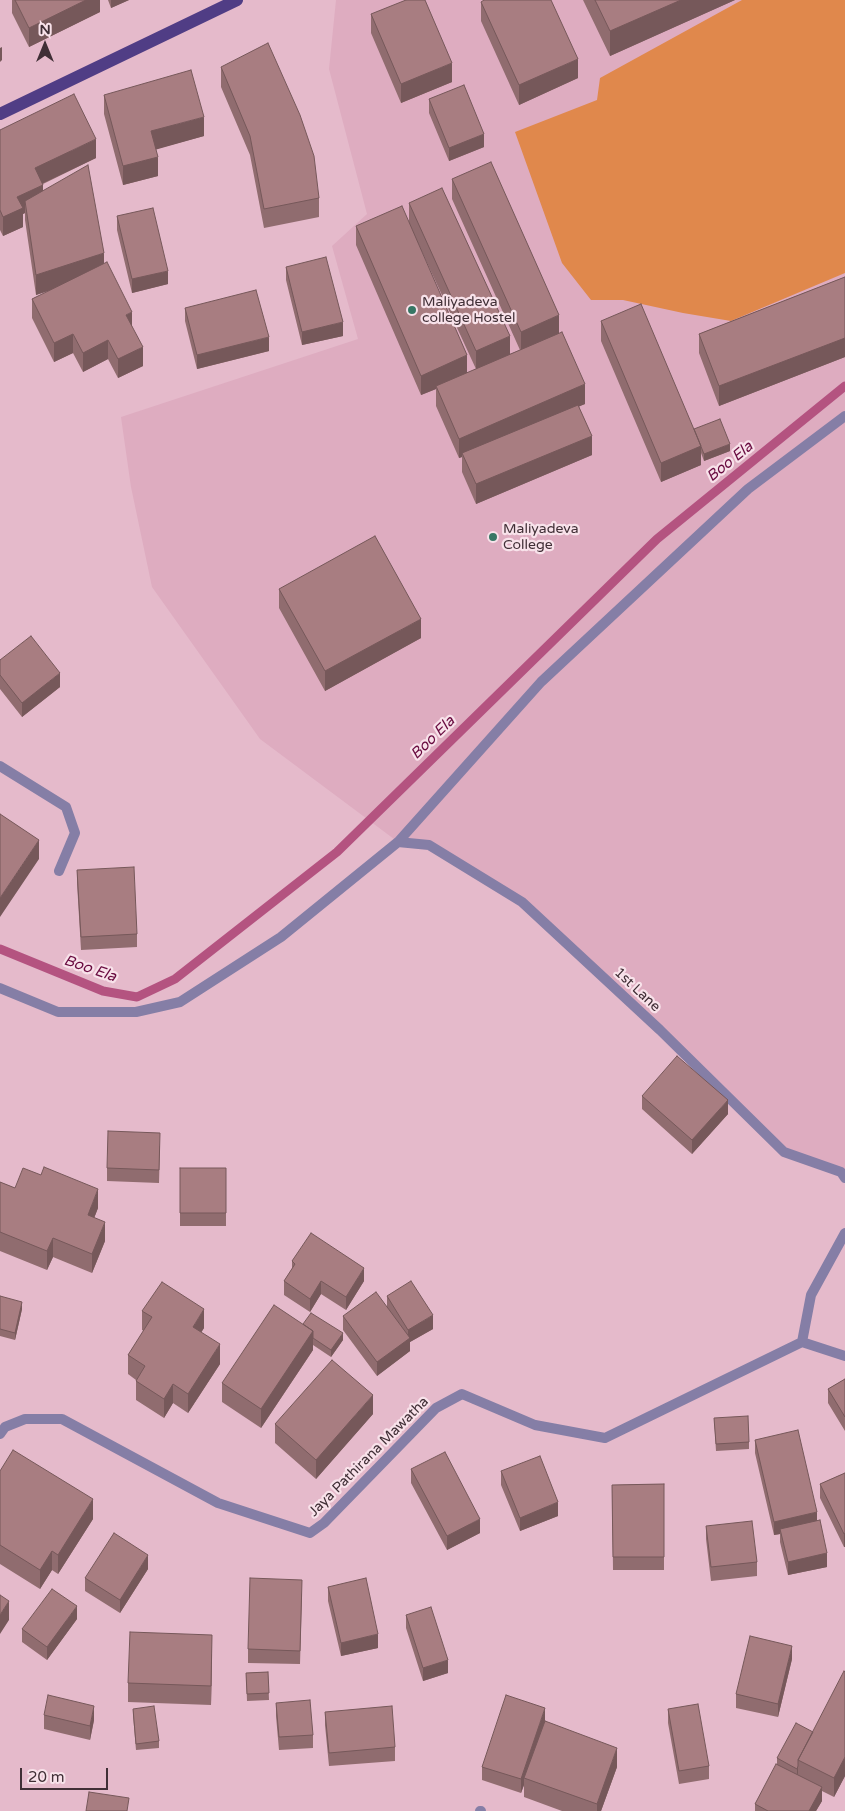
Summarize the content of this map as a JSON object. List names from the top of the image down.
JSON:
{
  "streets": {
    "street": ["1st Lane", "Jaya Pathirana Mawatha"]
  },
  "water": ["Boo Ela"],
  "places": ["Maliyadeva college Hostel", "Maliyadeva College"],
  "scale_bar": "20 m",
  "north": "top"
}
